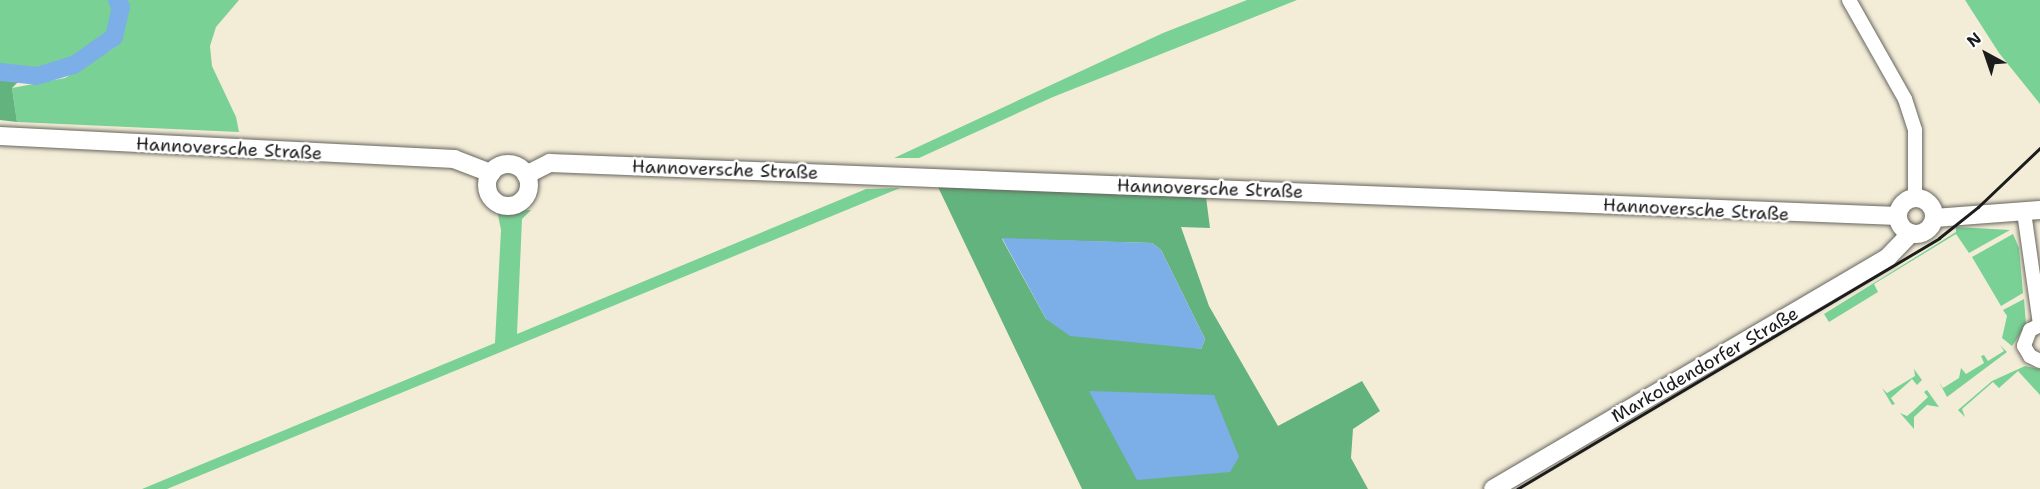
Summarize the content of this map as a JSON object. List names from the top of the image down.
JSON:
{
  "streets": {
    "main road": ["Hannoversche Straße", "Markoldendorfer Straße"]
  },
  "crossings": [
    ["Hannoversche Straße", "Markoldendorfer Straße"]
  ],
  "north": "top left"
}
